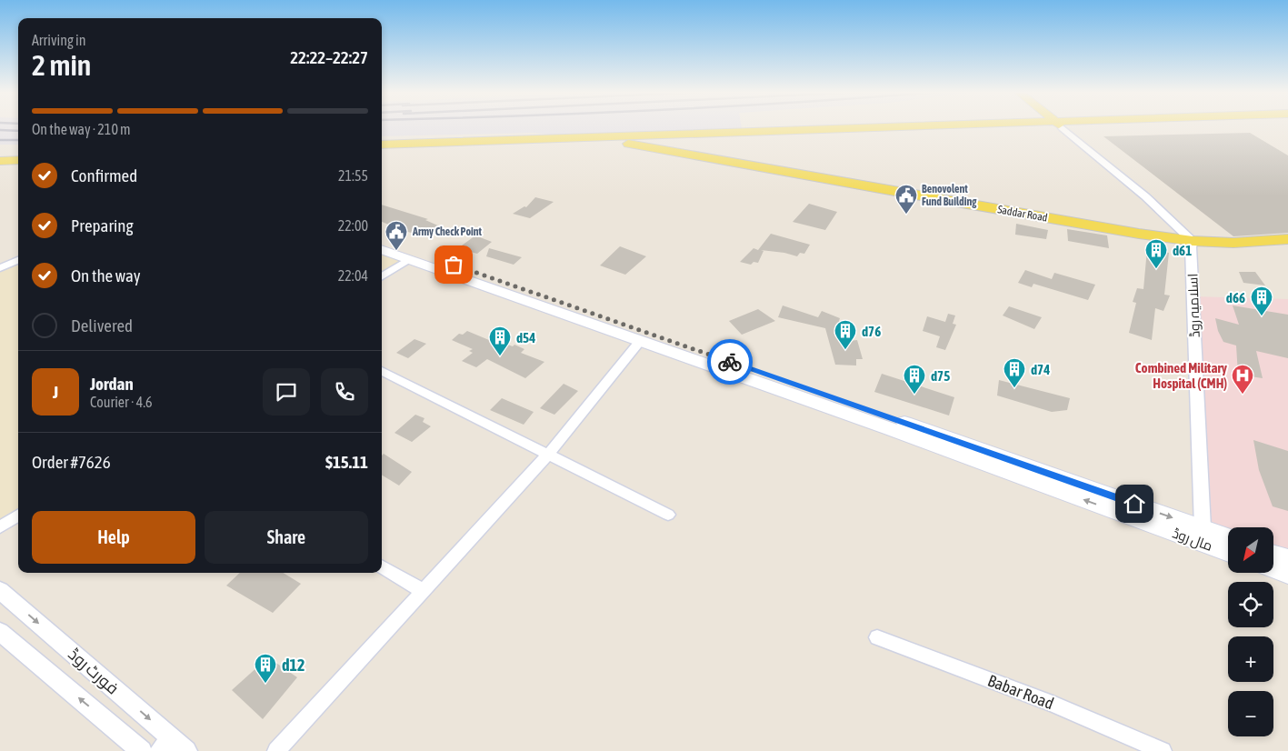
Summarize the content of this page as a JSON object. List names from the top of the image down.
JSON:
{
  "streets": {
    "main road": ["Saddar Road", "مال روڈ"],
    "street": ["اسلامیہ روڈ", "فورٹ روڈ", "Babar Road"]
  },
  "crossings": [
    ["Saddar Road", "اسلامیہ روڈ"],
    ["اسلامیہ روڈ", "مال روڈ"]
  ],
  "places": {
    "public building": ["Benovolent Fund Building", "Army Check Point"],
    "building": [
      "d61",
      "d66",
      "d76",
      "d54",
      "d74",
      "d75",
      "d12"
    ],
    "hospital": ["Combined Military Hospital (CMH)"]
  },
  "north": "bottom left",
  "page": {
    "heading": ["2 min", "Arriving in", "22:22–22:27"],
    "panel": [
      "Jordan",
      "Courier · 4.6",
      "Order #7626",
      "$15.11"
    ],
    "bar": "On the way · 210 m",
    "list": [
      ["Confirmed", "21:55"],
      ["Preparing", "22:00"],
      ["On the way", "22:04"],
      "Delivered"
    ],
    "round": "J",
    "buttons": ["Help", "Share"],
    "map_buttons": ["+", "−"]
  }
}
